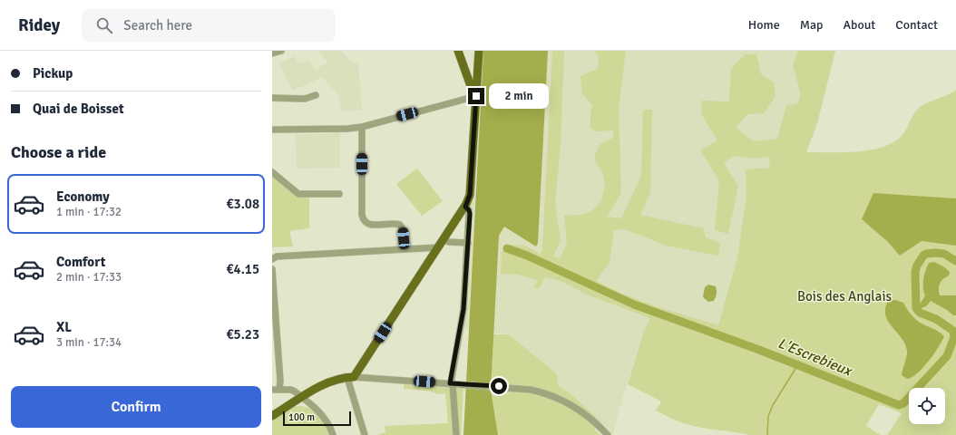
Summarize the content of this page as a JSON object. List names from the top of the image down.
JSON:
{
  "water": ["L'Escrebieux"],
  "parks": ["Bois des Anglais"],
  "scale_bar": "100 m",
  "page": {
    "header": "Ridey",
    "search": "Search here",
    "nav": [
      "Home",
      "Map",
      "About",
      "Contact"
    ],
    "banner": ["Pickup", "Quai de Boisset"],
    "bubble": "2 min",
    "heading": "Choose a ride",
    "list": [
      {
        "name": "Economy",
        "note": "1 min · 17:32",
        "value": "€3.08"
      },
      {
        "name": "Comfort",
        "note": "2 min · 17:33",
        "value": "€4.15"
      },
      {
        "name": "XL",
        "note": "3 min · 17:34",
        "value": "€5.23"
      }
    ],
    "buttons": "Confirm",
    "scale": "100 m"
  }
}
